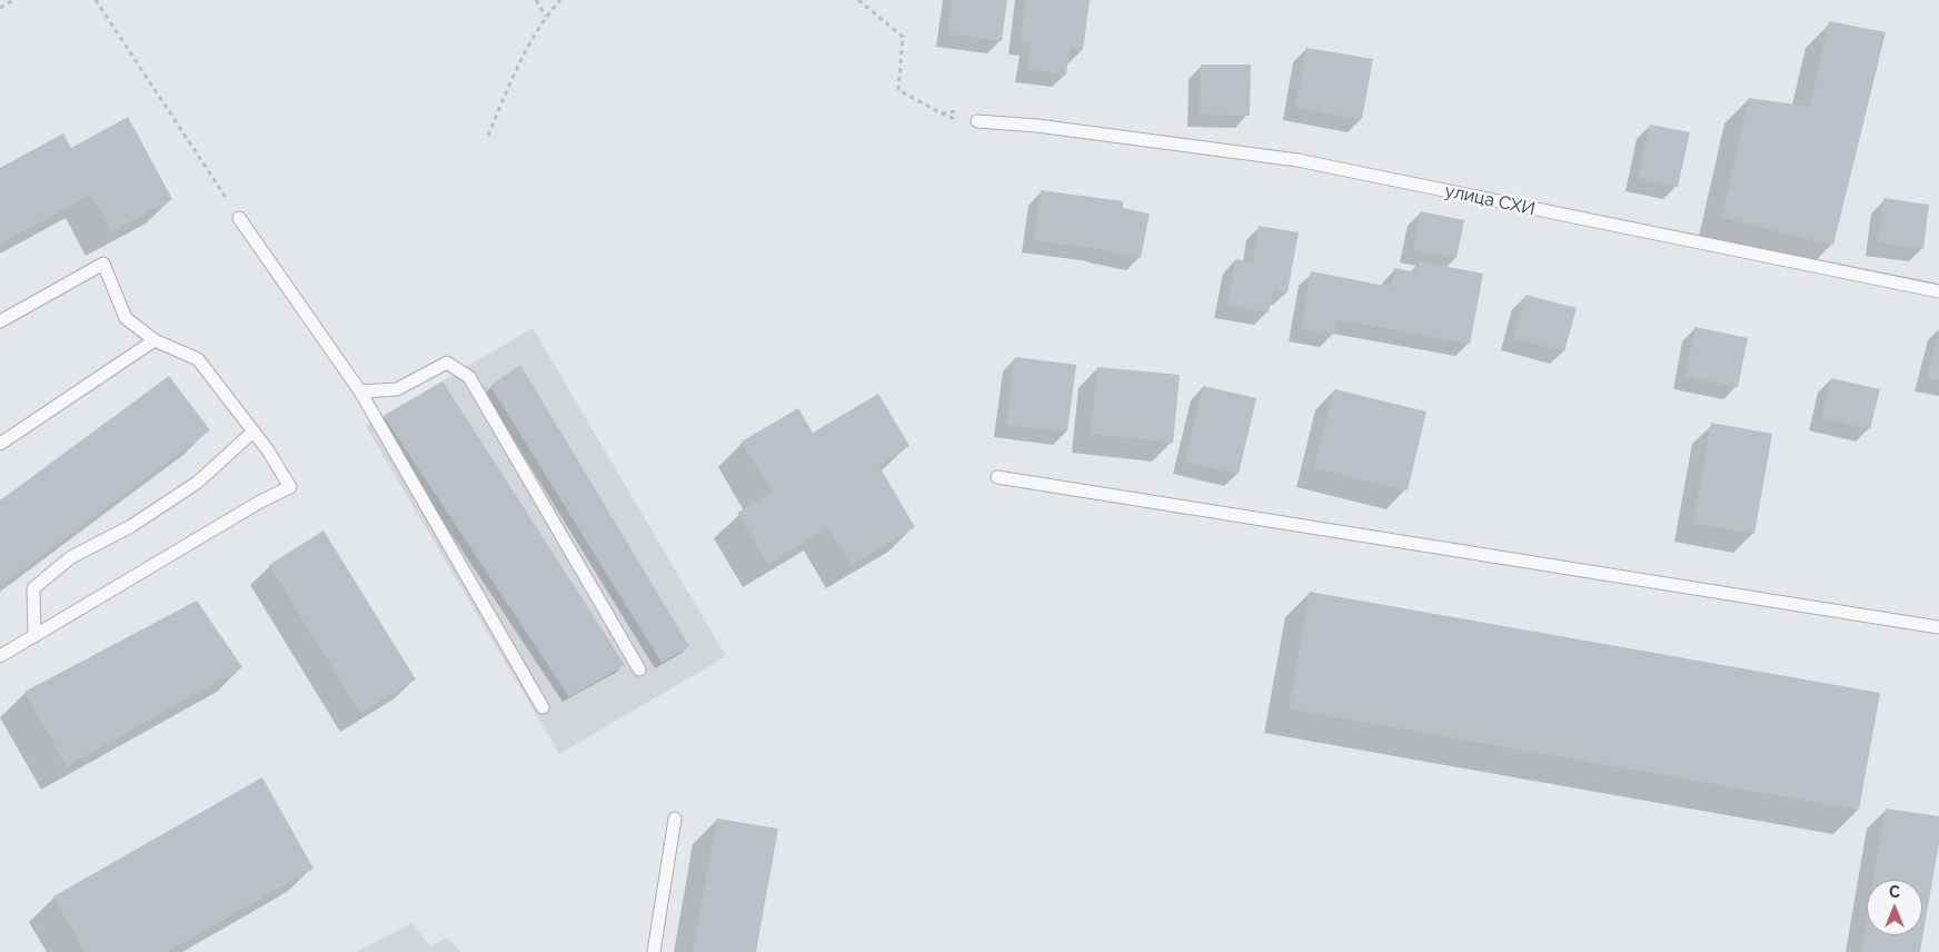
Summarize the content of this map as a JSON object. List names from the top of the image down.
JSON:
{
  "streets": {
    "lane": ["улица СХИ"]
  },
  "north": "top"
}
